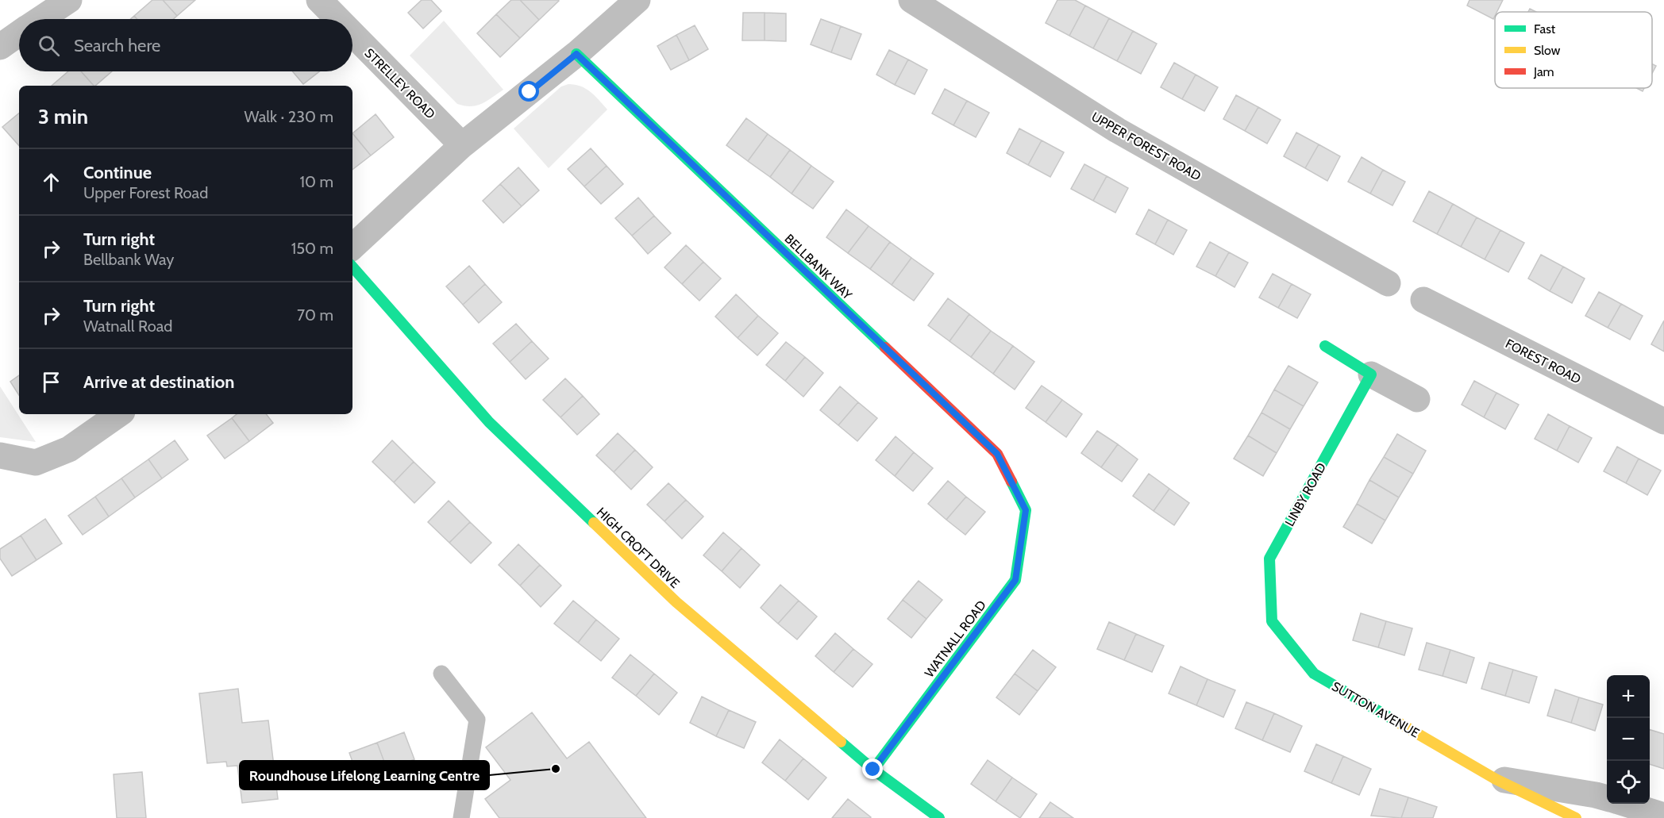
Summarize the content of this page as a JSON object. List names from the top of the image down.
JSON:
{
  "streets": {
    "street": [
      "STRELLEY ROAD",
      "UPPER FOREST ROAD",
      "BELLBANK WAY",
      "FOREST ROAD",
      "LINBY ROAD",
      "HIGH CROFT DRIVE",
      "WATNALL ROAD",
      "SUTTON AVENUE"
    ]
  },
  "crossings": [
    ["BELLBANK WAY", "WATNALL ROAD"],
    ["LINBY ROAD", "SUTTON AVENUE"],
    ["HIGH CROFT DRIVE", "WATNALL ROAD"]
  ],
  "places": ["Roundhouse Lifelong Learning Centre"],
  "legend": ["Fast", "Slow", "Jam"],
  "page": {
    "search": "Search here",
    "heading": ["3 min", "Walk · 230 m"],
    "list": [
      ["Continue", "Upper Forest Road", "10 m"],
      ["Turn right", "Bellbank Way", "150 m"],
      ["Turn right", "Watnall Road", "70 m"],
      "Arrive at destination"
    ],
    "map_buttons": ["+", "−"]
  }
}
